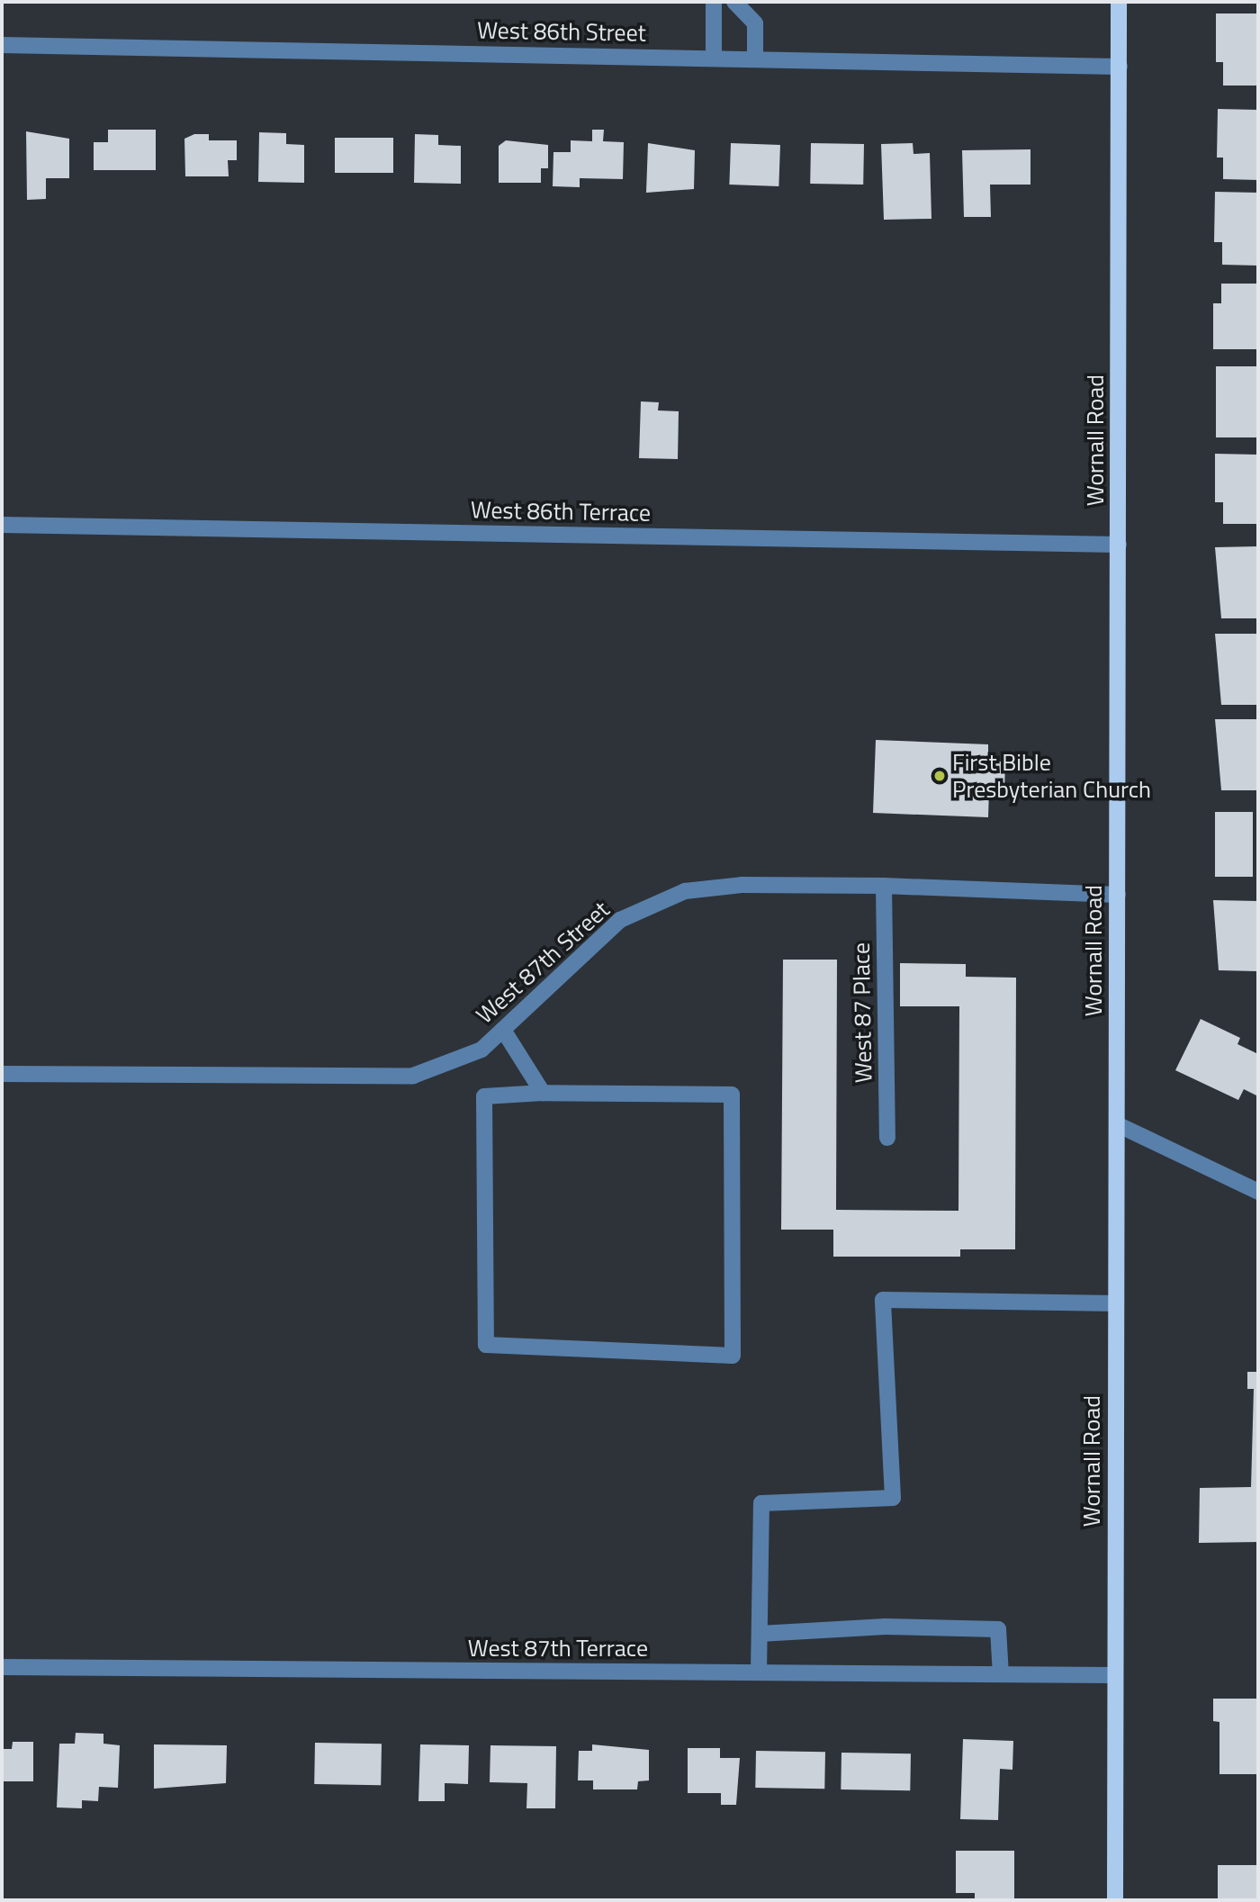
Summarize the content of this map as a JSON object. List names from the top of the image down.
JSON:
{
  "streets": {
    "main road": ["Wornall Road"],
    "street": [
      "West 86th Street",
      "West 86th Terrace",
      "West 87th Street",
      "West 87 Place",
      "West 87th Terrace"
    ]
  },
  "crossings": [
    ["West 86th Street", "Wornall Road"],
    ["Wornall Road", "West 86th Terrace"],
    ["Wornall Road", "West 87th Street"],
    ["Wornall Road", "West 87th Terrace"],
    ["West 87th Street", "West 87 Place"]
  ],
  "places": ["First Bible Presbyterian Church"]
}
